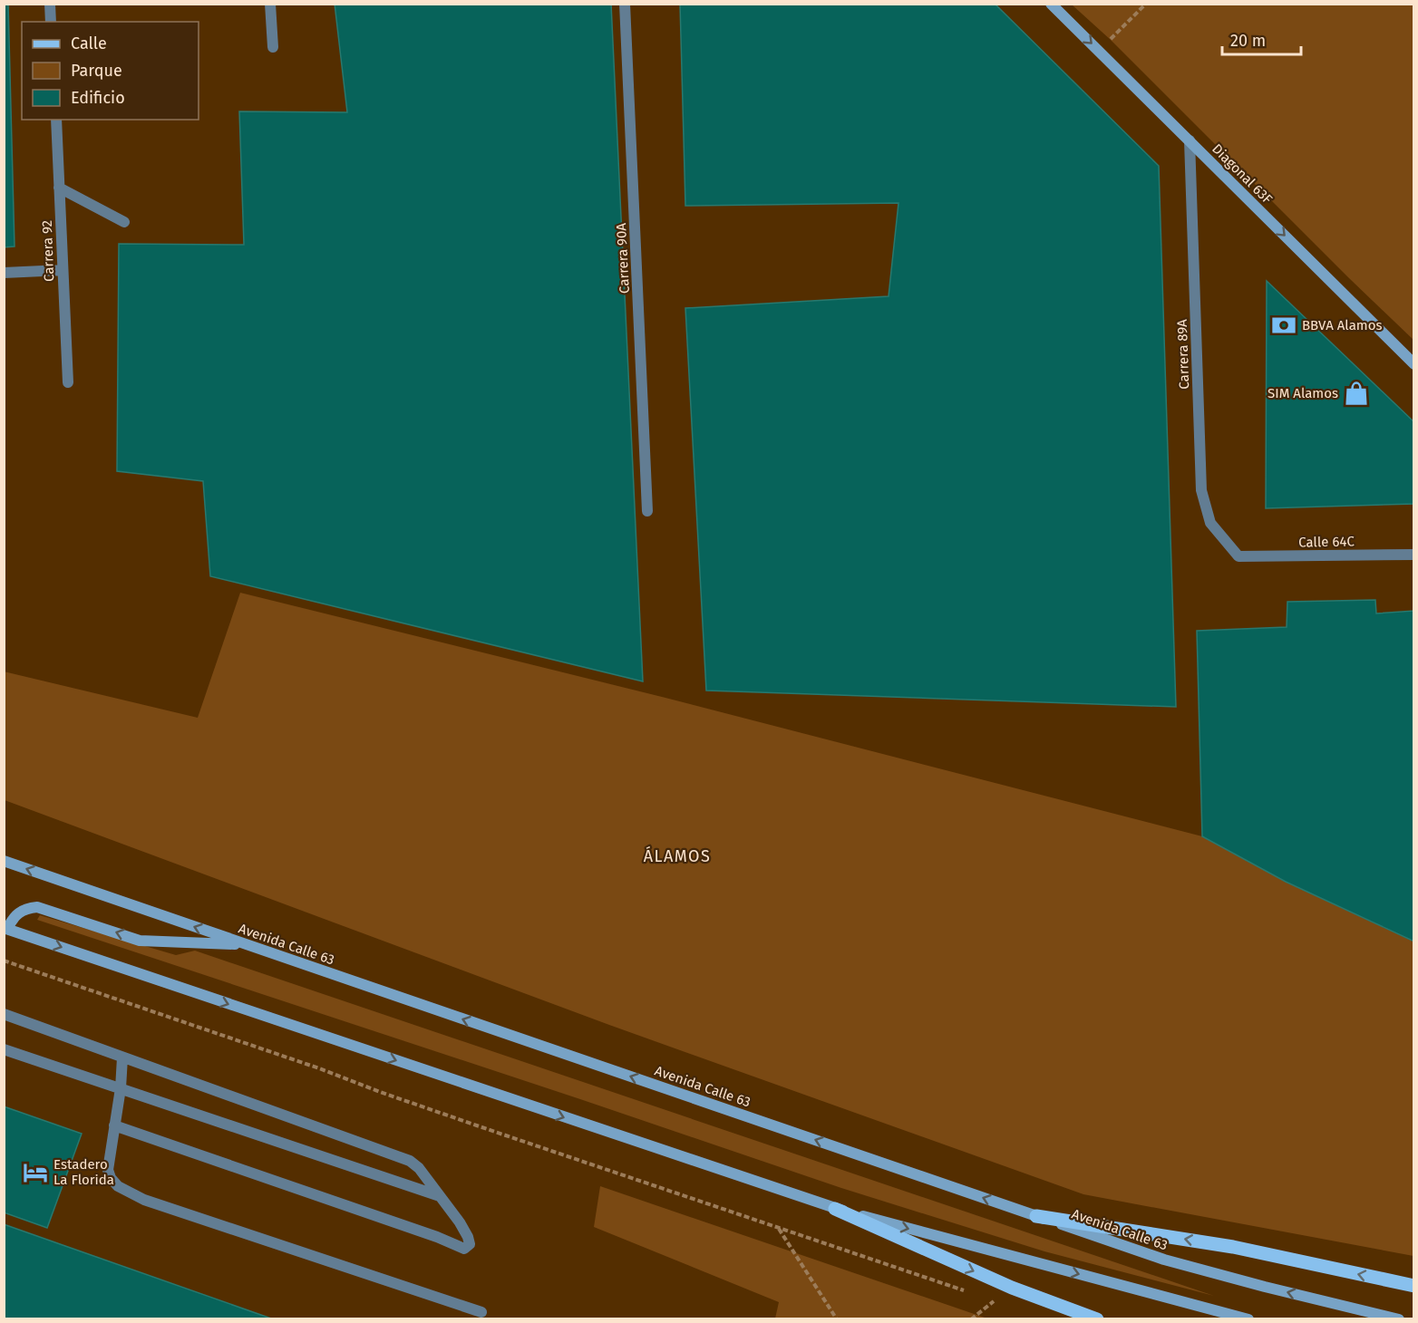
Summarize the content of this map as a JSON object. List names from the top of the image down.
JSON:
{
  "streets": {
    "main road": ["Diagonal 63F", "Avenida Calle 63"],
    "lane": [
      "Carrera 92",
      "Carrera 90A",
      "Carrera 89A",
      "Calle 64C"
    ]
  },
  "crossings": [
    ["Diagonal 63F", "Carrera 89A"],
    ["Carrera 89A", "Calle 64C"]
  ],
  "one_way": ["Diagonal 63F"],
  "districts": ["ÁLAMOS"],
  "places": {
    "bank": ["BBVA Alamos"],
    "shop": ["SIM Alamos"],
    "hotel": ["Estadero La Florida"]
  },
  "legend": ["Calle", "Parque", "Edificio"],
  "scale_bar": "20 m"
}
